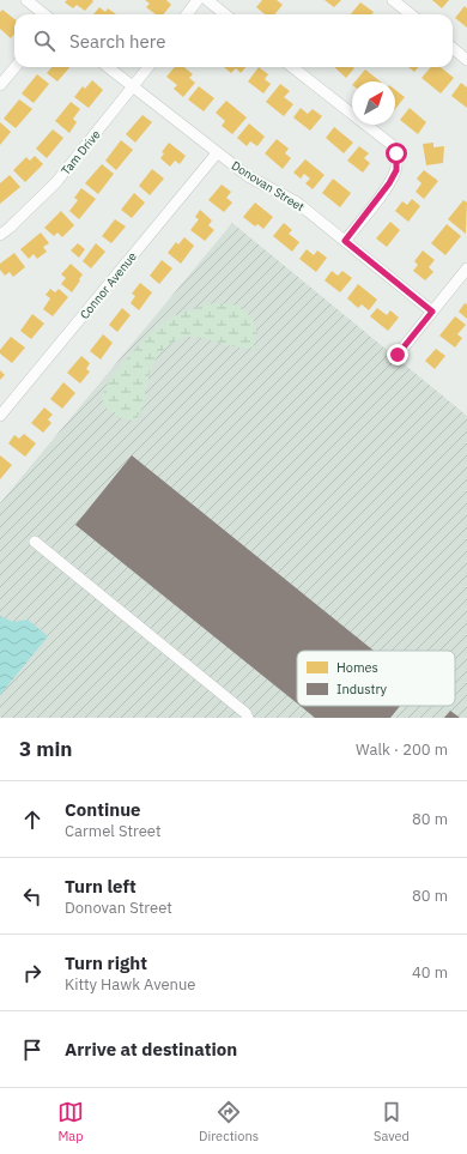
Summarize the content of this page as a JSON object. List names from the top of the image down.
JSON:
{
  "streets": {
    "street": ["Tam Drive", "Donovan Street", "Connor Avenue"]
  },
  "crossings": [
    ["Tam Drive", "Donovan Street"],
    ["Donovan Street", "Connor Avenue"]
  ],
  "legend": ["Homes", "Industry"],
  "north": "top right",
  "page": {
    "search": "Search here",
    "heading": ["3 min", "Walk · 200 m"],
    "list": [
      ["Continue", "Carmel Street", "80 m"],
      ["Turn left", "Donovan Street", "80 m"],
      ["Turn right", "Kitty Hawk Avenue", "40 m"],
      "Arrive at destination"
    ],
    "nav": ["Map", "Directions", "Saved"]
  }
}
